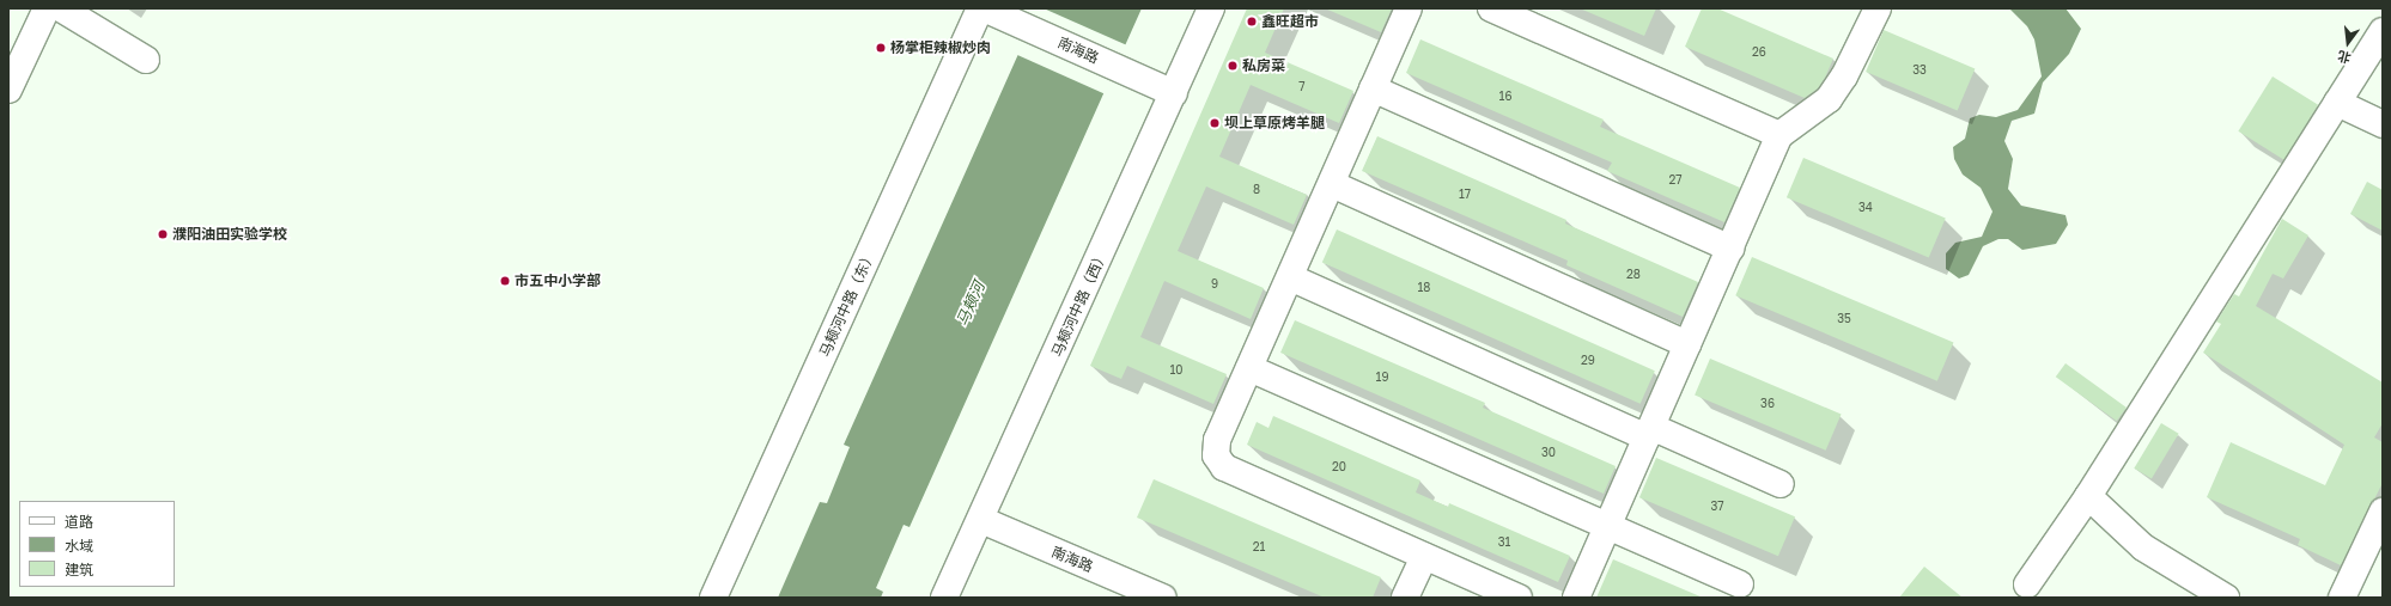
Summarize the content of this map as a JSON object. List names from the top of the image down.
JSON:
{
  "streets": {
    "street": ["南海路", "马颊河中路（东）", "马颊河中路（西）"]
  },
  "crossings": [
    ["南海路", "马颊河中路（西）"]
  ],
  "water": ["马颊河"],
  "places": [
    "鑫旺超市",
    "杨掌柜辣椒炒肉",
    "私房菜",
    "坝上草原烤羊腿",
    "濮阳油田实验学校",
    "市五中小学部"
  ],
  "house_numbers": [
    "26",
    "33",
    "7",
    "16",
    "27",
    "8",
    "17",
    "34",
    "28",
    "9",
    "18",
    "35",
    "29",
    "10",
    "19",
    "36",
    "30",
    "20",
    "37",
    "31",
    "21"
  ],
  "legend": ["道路", "水域", "建筑"],
  "north": "bottom"
}
